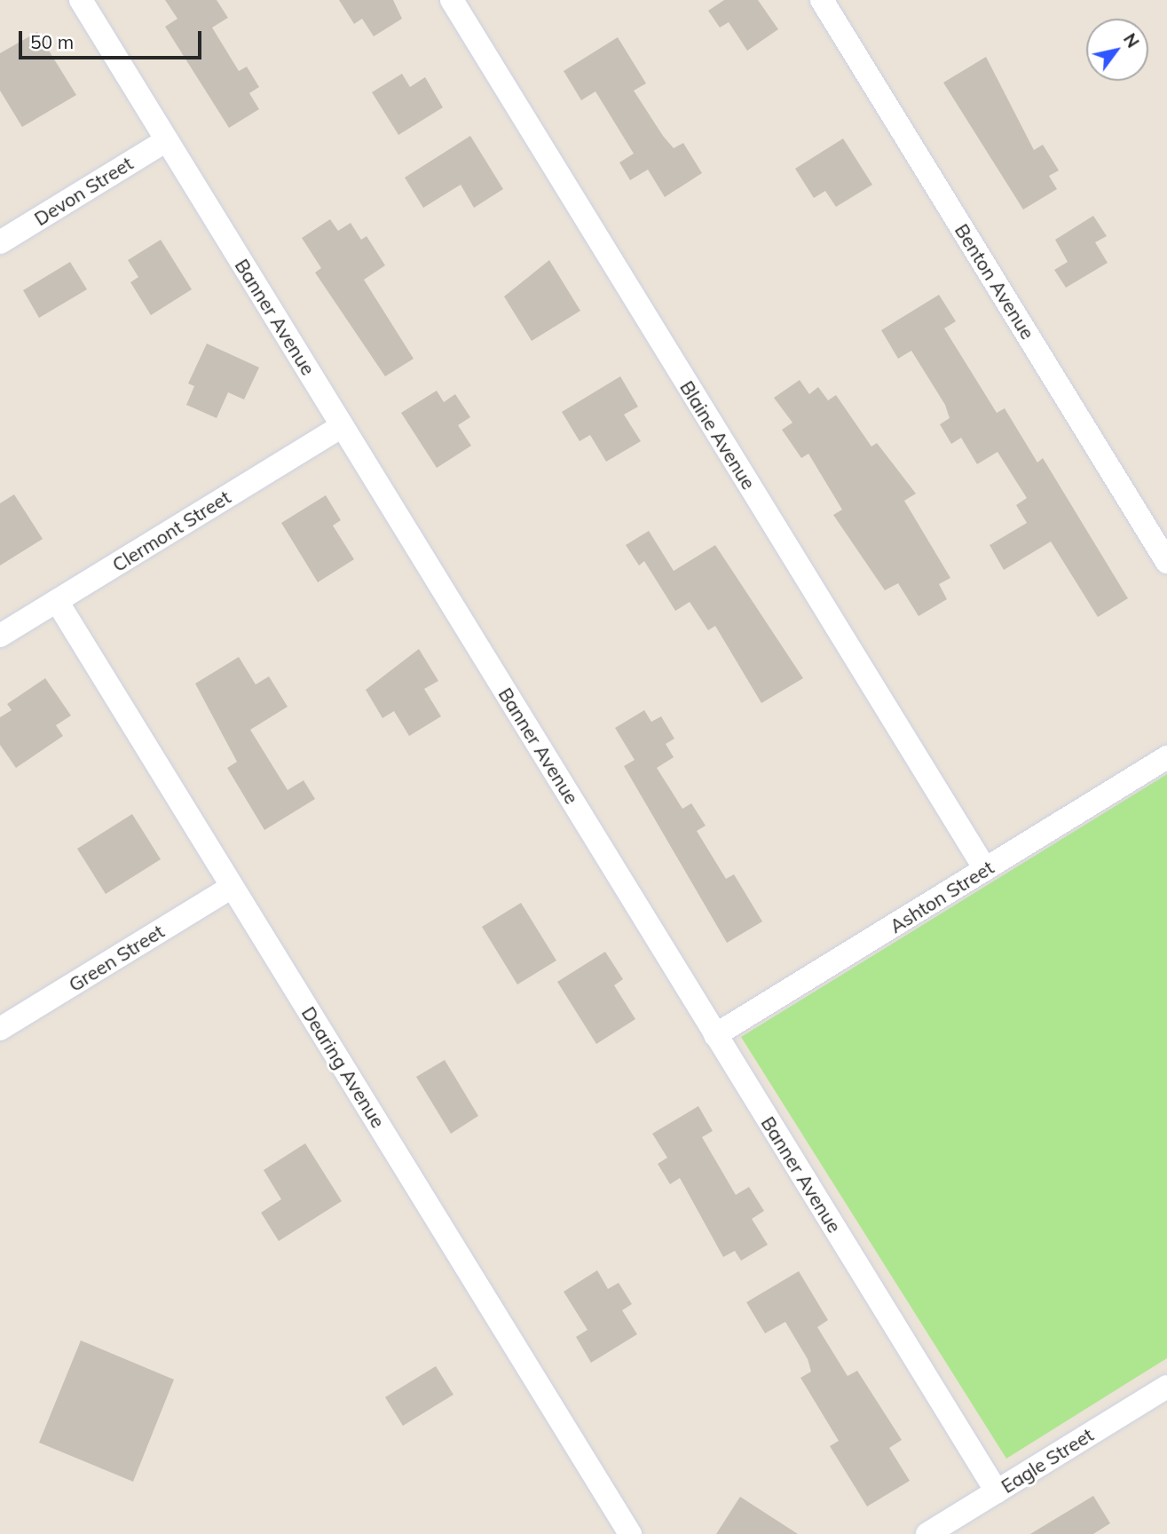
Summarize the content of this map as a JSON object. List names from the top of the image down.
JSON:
{
  "streets": {
    "street": [
      "Devon Street",
      "Benton Avenue",
      "Banner Avenue",
      "Blaine Avenue",
      "Clermont Street",
      "Ashton Street",
      "Green Street",
      "Dearing Avenue",
      "Eagle Street"
    ]
  },
  "crossings": [
    ["Devon Street", "Banner Avenue"],
    ["Banner Avenue", "Clermont Street"],
    ["Banner Avenue", "Ashton Street"],
    ["Banner Avenue", "Eagle Street"],
    ["Blaine Avenue", "Ashton Street"],
    ["Clermont Street", "Dearing Avenue"],
    ["Green Street", "Dearing Avenue"]
  ],
  "scale_bar": "50 m",
  "north": "top right"
}
